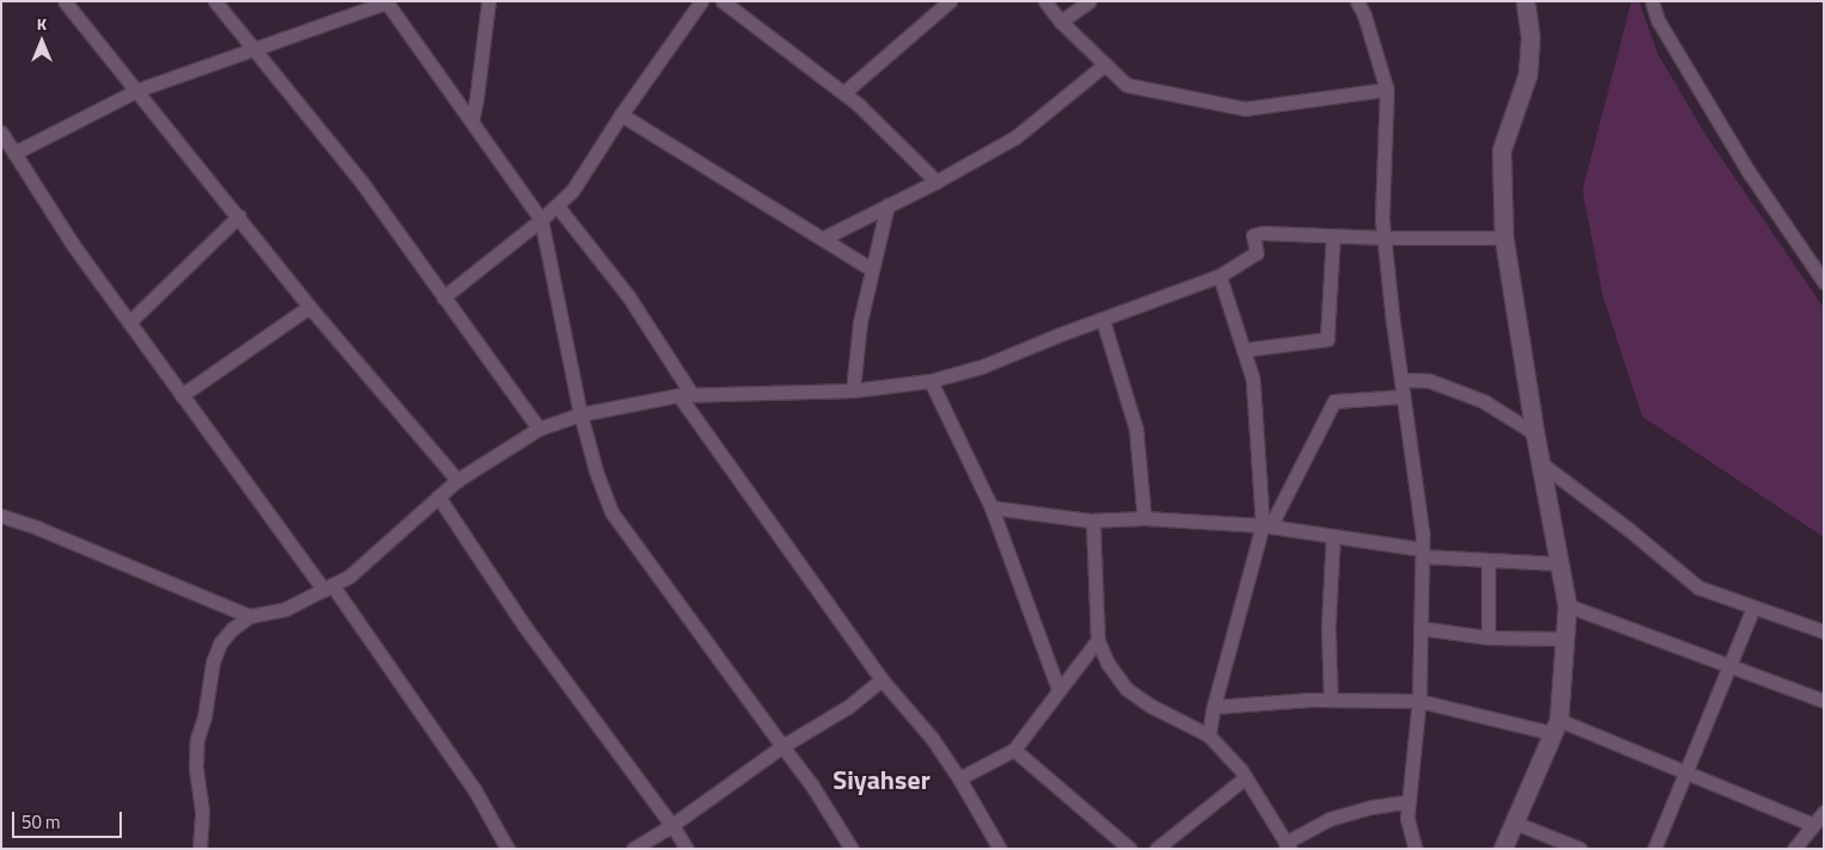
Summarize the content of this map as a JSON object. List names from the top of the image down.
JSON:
{
  "districts": ["Siyahser"],
  "scale_bar": "50 m",
  "north": "top"
}
